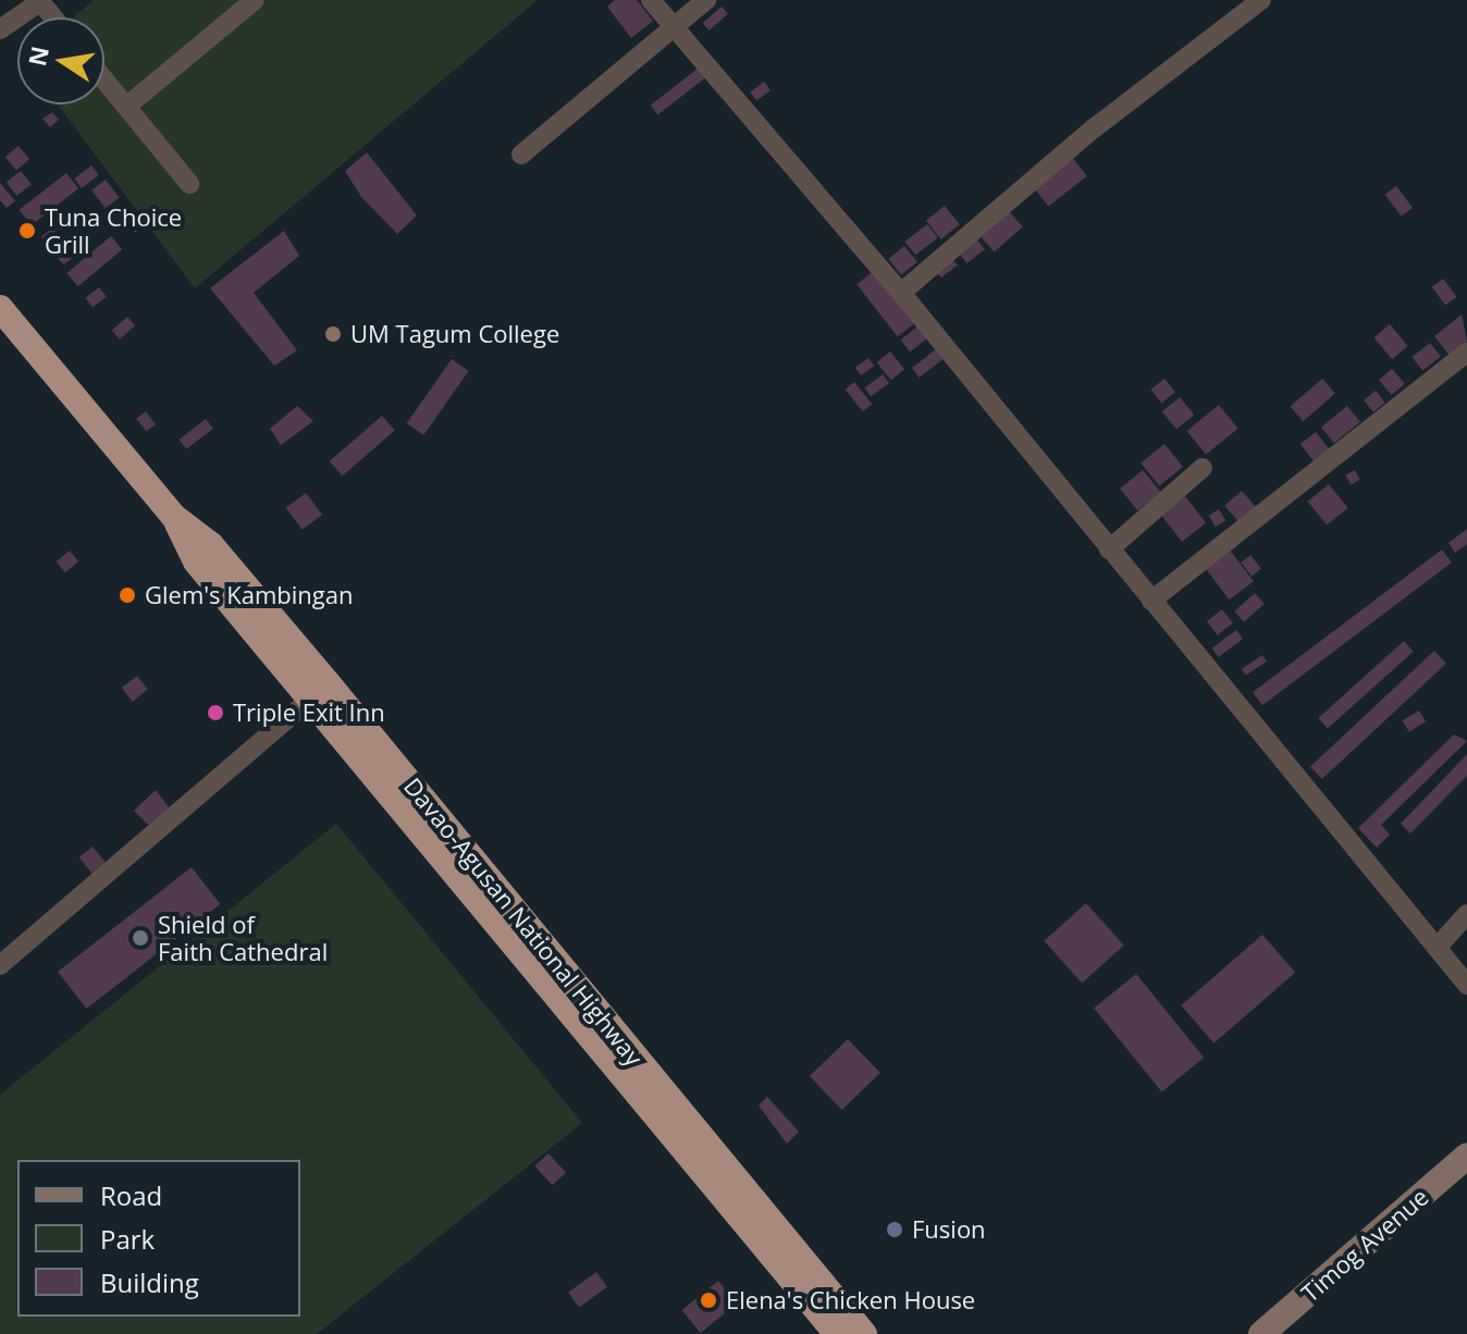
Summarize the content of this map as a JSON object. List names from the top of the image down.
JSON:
{
  "streets": {
    "highway": ["Davao-Agusan National Highway"],
    "main road": ["Timog Avenue"]
  },
  "places": [
    "Tuna Choice Grill",
    "UM Tagum College",
    "Glem's Kambingan",
    "Triple Exit Inn",
    "Shield of Faith Cathedral",
    "Fusion",
    "Elena's Chicken House"
  ],
  "legend": ["Road", "Park", "Building"],
  "north": "left"
}
